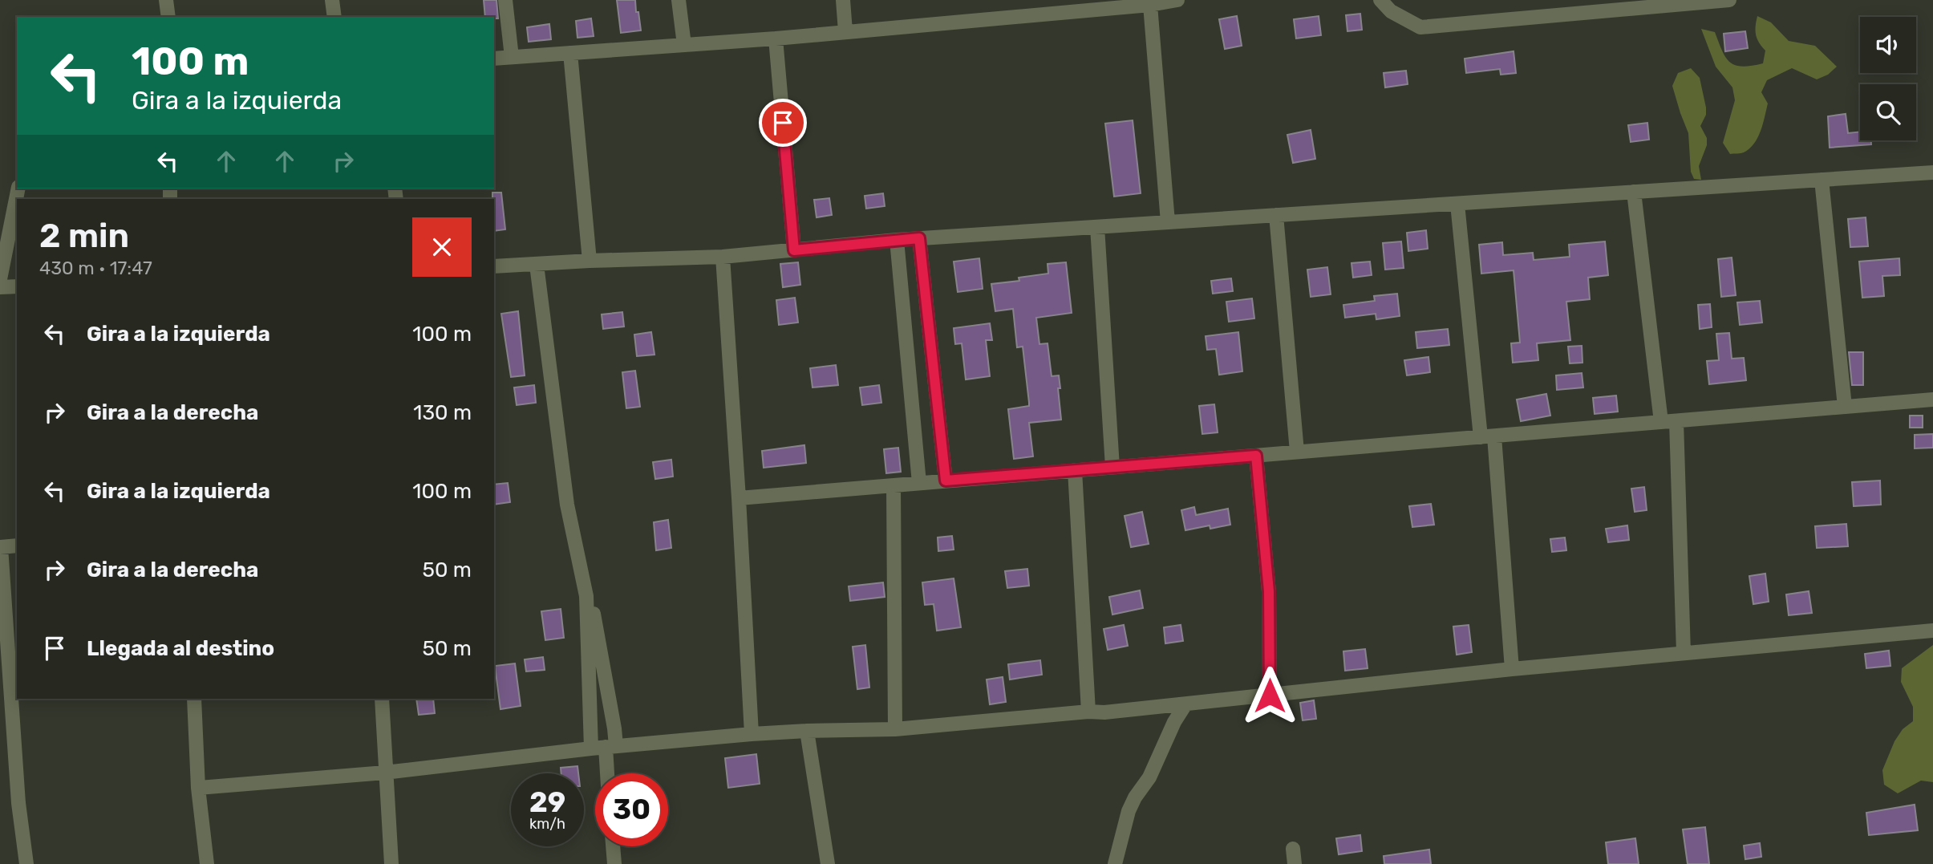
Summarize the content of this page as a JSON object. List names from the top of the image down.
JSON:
{
  "page": {
    "turn": ["100 m", "Gira a la izquierda"],
    "heading": ["2 min", "430 m · 17:47"],
    "list": [
      {
        "name": "Gira a la izquierda",
        "value": "100 m"
      },
      {
        "name": "Gira a la derecha",
        "value": "130 m"
      },
      {
        "name": "Gira a la izquierda",
        "value": "100 m"
      },
      {
        "name": "Gira a la derecha",
        "value": "50 m"
      },
      {
        "name": "Llegada al destino",
        "value": "50 m"
      }
    ],
    "speed": "29 km/h",
    "limit": "30"
  }
}
